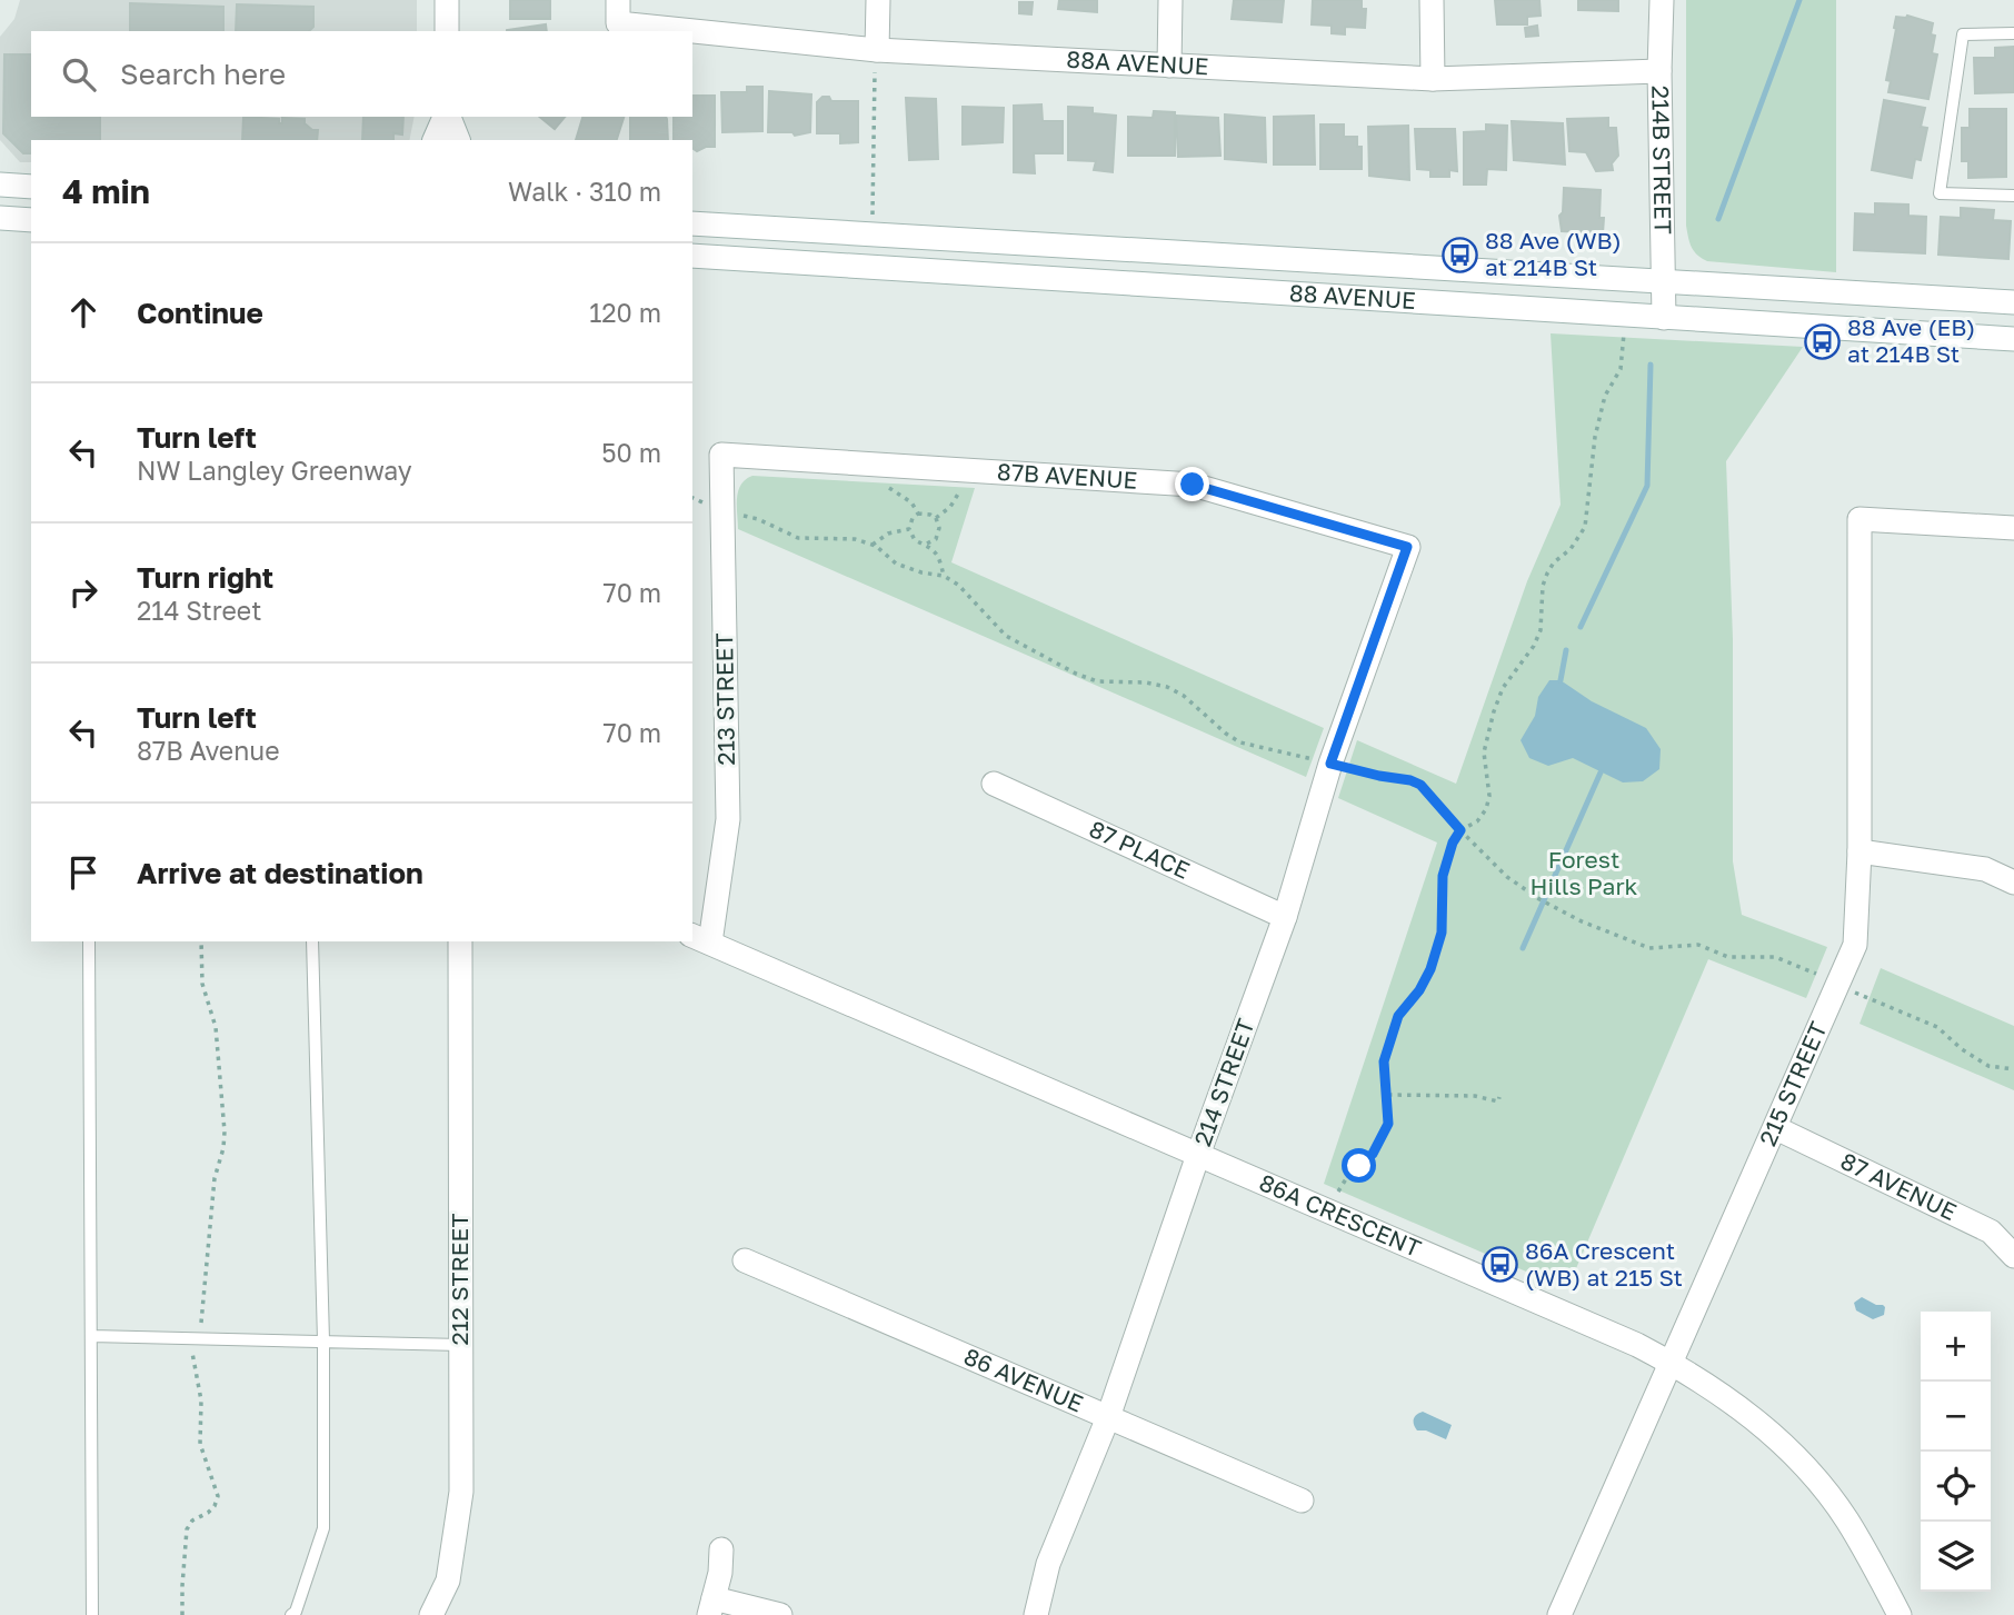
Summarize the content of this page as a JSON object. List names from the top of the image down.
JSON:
{
  "streets": {
    "street": [
      "88A AVENUE",
      "214B STREET",
      "88 AVENUE",
      "87B AVENUE",
      "213 STREET",
      "87 PLACE",
      "214 STREET",
      "215 STREET",
      "87 AVENUE",
      "86A CRESCENT",
      "212 STREET",
      "86 AVENUE"
    ]
  },
  "crossings": [
    ["88A AVENUE", "214B STREET"],
    ["214B STREET", "88 AVENUE"],
    ["87B AVENUE", "213 STREET"],
    ["87B AVENUE", "214 STREET"],
    ["213 STREET", "86A CRESCENT"],
    ["87 PLACE", "214 STREET"],
    ["214 STREET", "86A CRESCENT"],
    ["214 STREET", "86 AVENUE"],
    ["215 STREET", "87 AVENUE"],
    ["215 STREET", "86A CRESCENT"]
  ],
  "parks": ["Forest Hills Park"],
  "places": {
    "bus stop": ["88 Ave (WB) at 214B St", "88 Ave (EB) at 214B St", "86A Crescent (WB) at 215 St"]
  },
  "page": {
    "search": "Search here",
    "heading": ["4 min", "Walk · 310 m"],
    "list": [
      ["Continue", "120 m"],
      ["Turn left", "NW Langley Greenway", "50 m"],
      ["Turn right", "214 Street", "70 m"],
      ["Turn left", "87B Avenue", "70 m"],
      "Arrive at destination"
    ],
    "map_buttons": ["+", "−"]
  }
}
